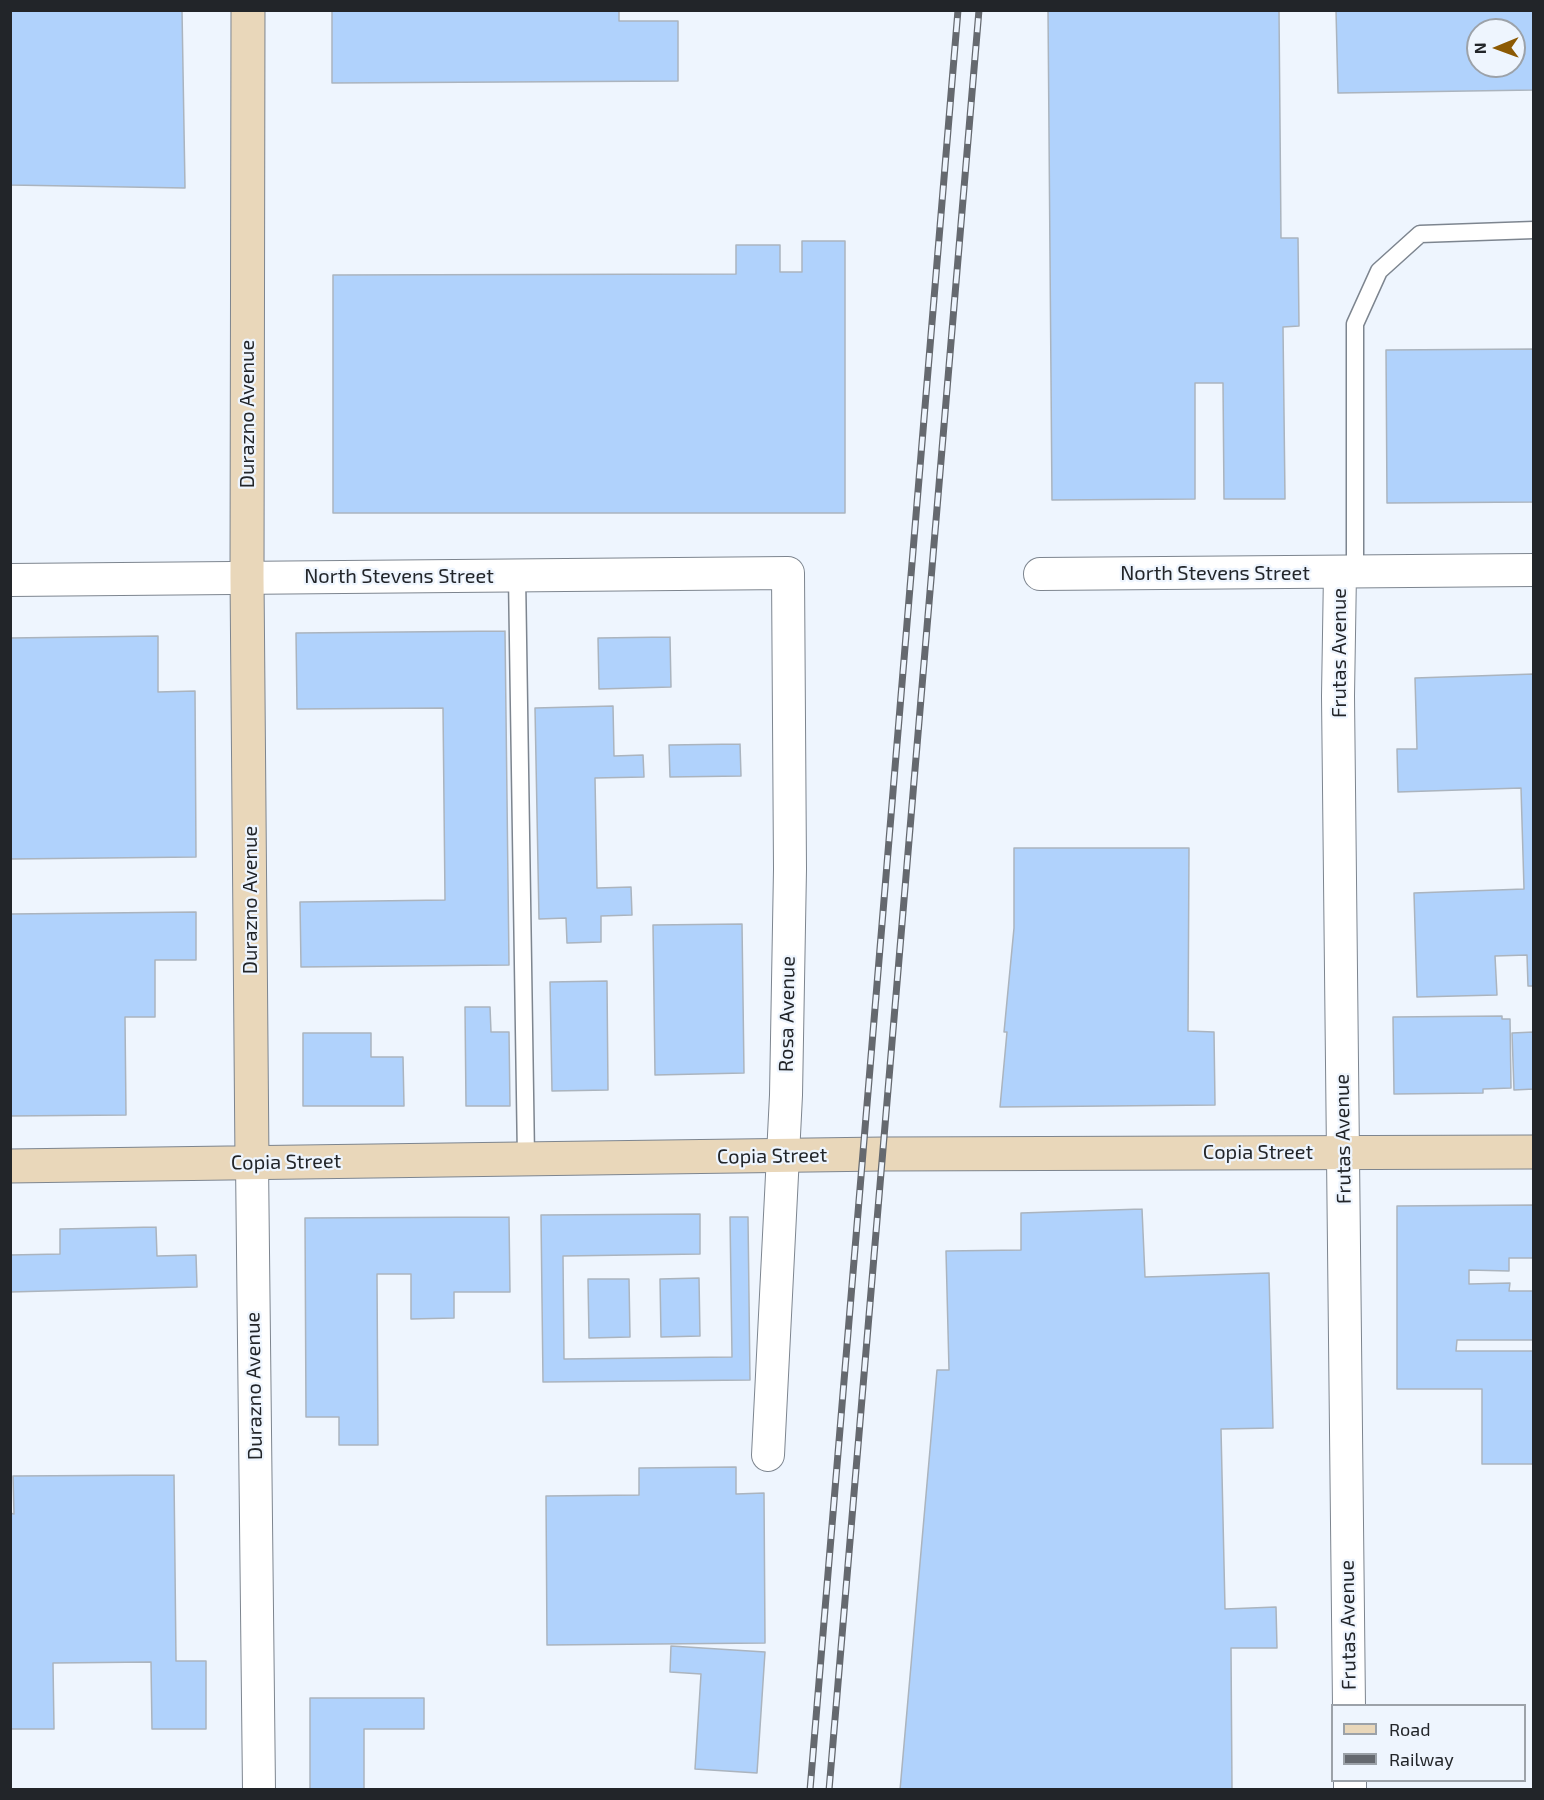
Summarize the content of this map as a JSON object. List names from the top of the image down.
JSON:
{
  "streets": {
    "main road": ["Durazno Avenue", "Copia Street"],
    "street": ["North Stevens Street", "Frutas Avenue", "Rosa Avenue"]
  },
  "crossings": [
    ["Durazno Avenue", "North Stevens Street"],
    ["Durazno Avenue", "Copia Street"],
    ["North Stevens Street", "Frutas Avenue"],
    ["North Stevens Street", "Rosa Avenue"],
    ["Frutas Avenue", "Copia Street"],
    ["Rosa Avenue", "Copia Street"]
  ],
  "legend": ["Road", "Railway"],
  "north": "left"
}
